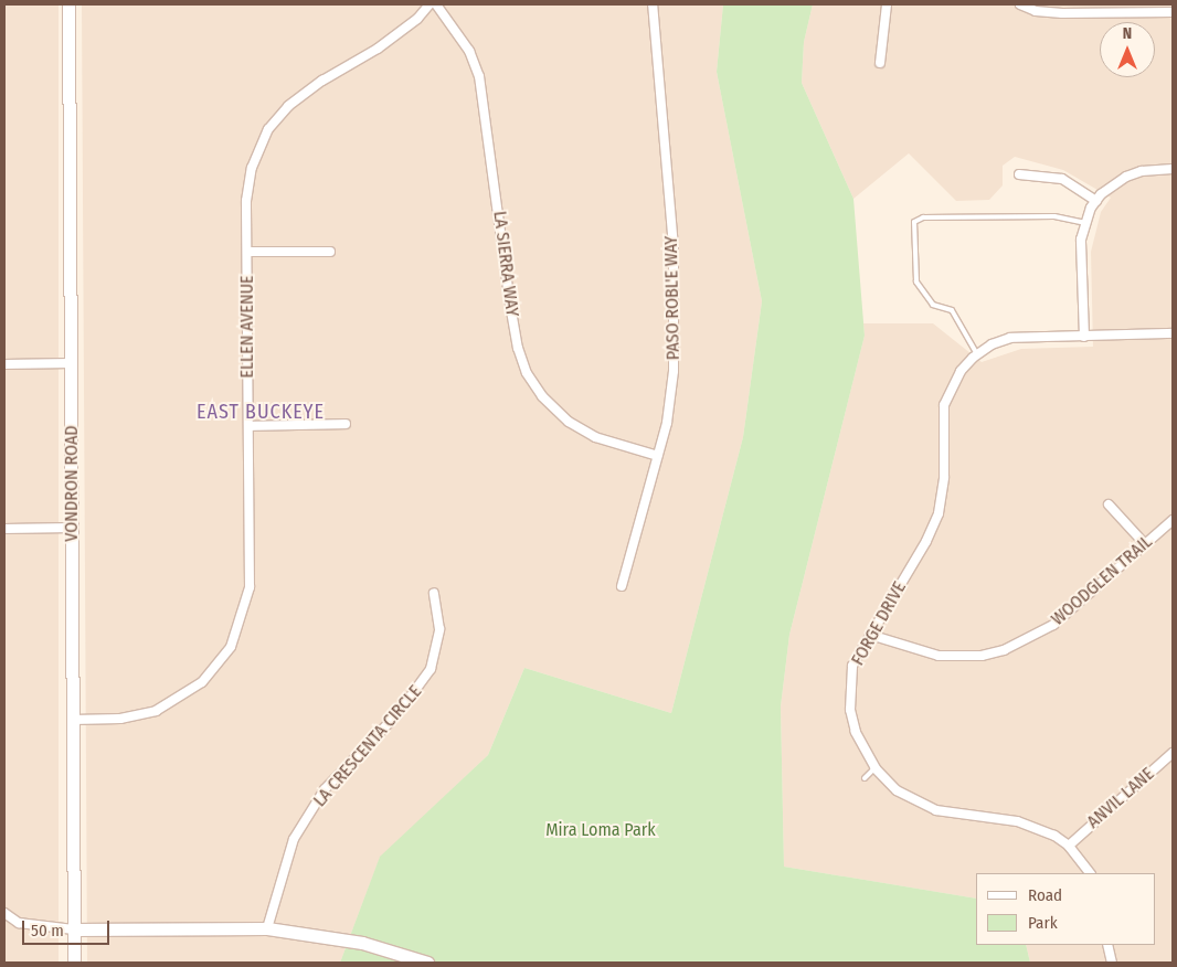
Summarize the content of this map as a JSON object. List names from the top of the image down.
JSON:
{
  "streets": {
    "street": [
      "LA SIERRA WAY",
      "PASO ROBL'E WAY",
      "ELLEN AVENUE",
      "VONDRON ROAD",
      "WOODGLEN TRAIL",
      "FORGE DRIVE",
      "LA CRESCENTA CIRCLE",
      "ANVIL LANE"
    ]
  },
  "crossings": [
    ["LA SIERRA WAY", "PASO ROBL'E WAY"],
    ["ELLEN AVENUE", "VONDRON ROAD"],
    ["WOODGLEN TRAIL", "FORGE DRIVE"],
    ["FORGE DRIVE", "ANVIL LANE"]
  ],
  "districts": ["EAST BUCKEYE"],
  "parks": ["Mira Loma Park"],
  "legend": ["Road", "Park"],
  "scale_bar": "50 m",
  "north": "top"
}
